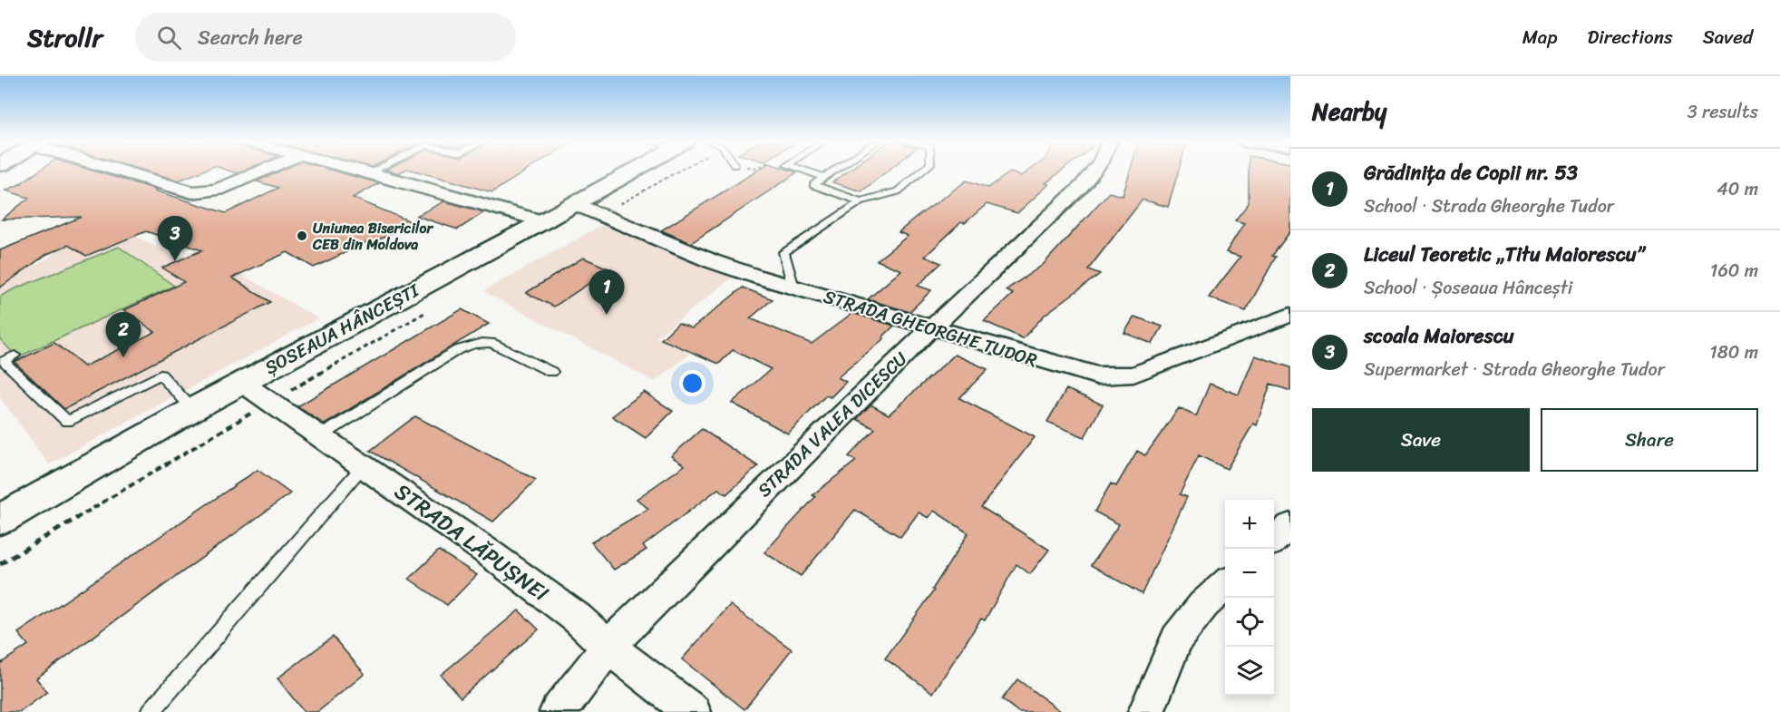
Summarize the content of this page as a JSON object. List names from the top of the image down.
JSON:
{
  "streets": {
    "main road": ["ȘOSEAUA HÂNCEȘTI"],
    "street": ["STRADA GHEORGHE TUDOR", "STRADA VALEA DICESCU", "STRADA LĂPUȘNEI"]
  },
  "crossings": [
    ["STRADA GHEORGHE TUDOR", "ȘOSEAUA HÂNCEȘTI"],
    ["STRADA GHEORGHE TUDOR", "STRADA VALEA DICESCU"],
    ["ȘOSEAUA HÂNCEȘTI", "STRADA LĂPUȘNEI"],
    ["STRADA VALEA DICESCU", "STRADA LĂPUȘNEI"]
  ],
  "places": ["Uniunea Bisericilor CEB din Moldova"],
  "page": {
    "header": "Strollr",
    "search": "Search here",
    "nav": ["Map", "Directions", "Saved"],
    "heading": ["Nearby", "3 results"],
    "list": [
      {
        "mark": "1",
        "name": "Grădinița de Copii nr. 53",
        "note": "School · Strada Gheorghe Tudor",
        "value": "40 m"
      },
      {
        "mark": "2",
        "name": "Liceul Teoretic „Titu Maiorescu”",
        "note": "School · Șoseaua Hâncești",
        "value": "160 m"
      },
      {
        "mark": "3",
        "name": "scoala Maiorescu",
        "note": "Supermarket · Strada Gheorghe Tudor",
        "value": "180 m"
      }
    ],
    "pins": ["3", "1", "2"],
    "buttons": ["Save", "Share"],
    "map_buttons": ["+", "−"]
  }
}
